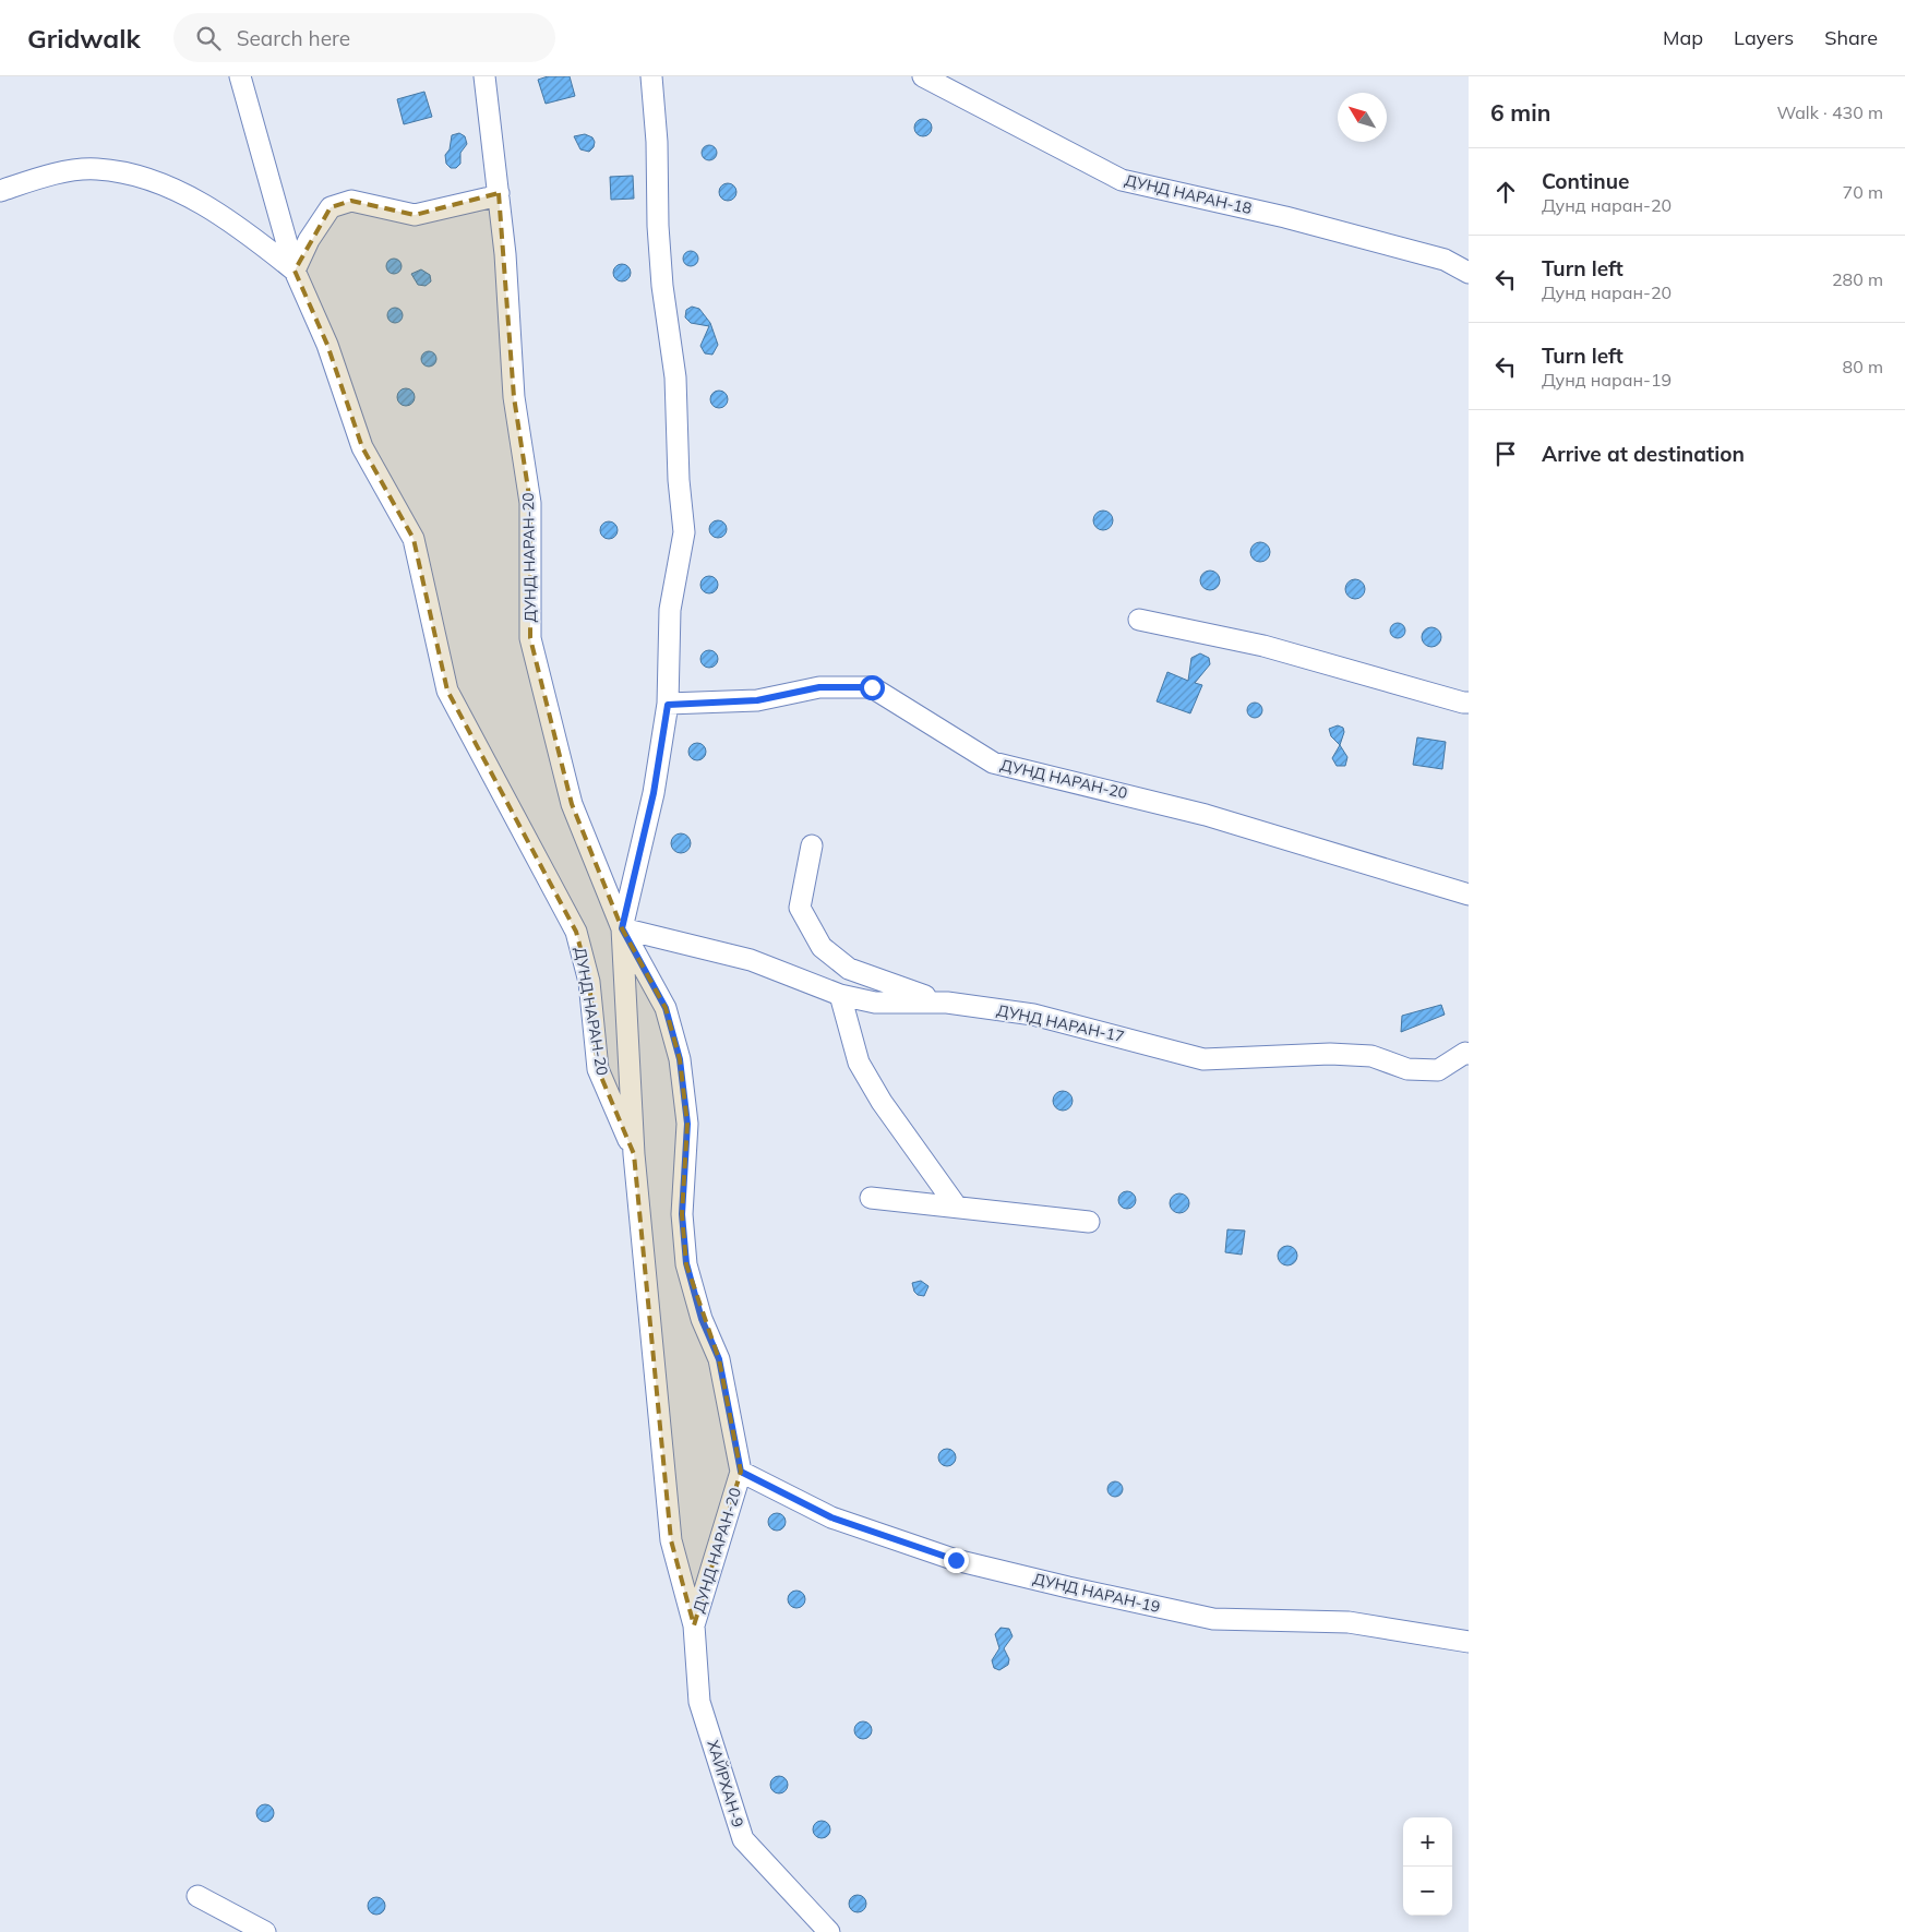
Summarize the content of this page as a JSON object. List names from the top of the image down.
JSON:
{
  "streets": {
    "street": [
      "ДУНД НАРАН-18",
      "ДУНД НАРАН-20",
      "ДУНД НАРАН-17",
      "ДУНД НАРАН-19",
      "ХАЙРХАН-9"
    ]
  },
  "crossings": [
    ["ДУНД НАРАН-20", "ДУНД НАРАН-17"],
    ["ДУНД НАРАН-20", "ДУНД НАРАН-19"],
    ["ДУНД НАРАН-20", "ХАЙРХАН-9"]
  ],
  "north": "top left",
  "page": {
    "header": "Gridwalk",
    "search": "Search here",
    "nav": ["Map", "Layers", "Share"],
    "heading": ["6 min", "Walk · 430 m"],
    "list": [
      ["Continue", "Дунд наран-20", "70 m"],
      ["Turn left", "Дунд наран-20", "280 m"],
      ["Turn left", "Дунд наран-19", "80 m"],
      "Arrive at destination"
    ],
    "map_buttons": ["+", "−"]
  }
}
